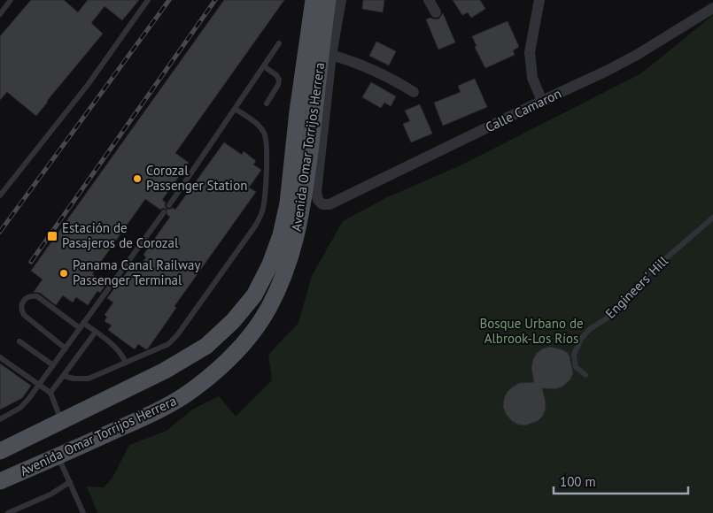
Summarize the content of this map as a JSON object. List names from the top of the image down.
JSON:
{
  "streets": {
    "main road": ["Avenida Omar Torrijos Herrera"],
    "street": ["Calle Camaron"],
    "lane": ["Engineers' Hill"]
  },
  "parks": ["Bosque Urbano de Albrook-Los Ríos"],
  "places": {
    "other": ["Corozal Passenger Station", "Panama Canal Railway Passenger Terminal"],
    "transit": ["Estación de Pasajeros de Corozal"]
  },
  "scale_bar": "100 m"
}
